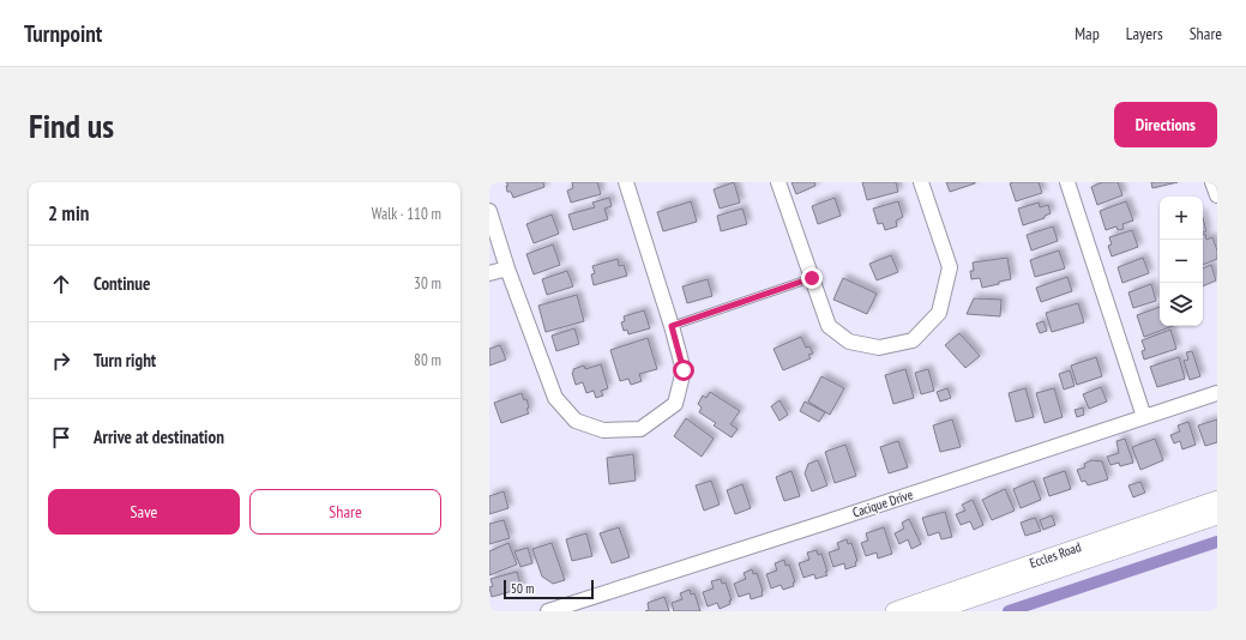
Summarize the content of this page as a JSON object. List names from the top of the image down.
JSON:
{
  "streets": {
    "street": ["Cacique Drive", "Eccles Road"]
  },
  "scale_bar": "50 m",
  "page": {
    "header": "Turnpoint",
    "nav": ["Map", "Layers", "Share"],
    "buttons": [
      "Directions",
      ["Save", "Share"]
    ],
    "title": "Find us",
    "heading": ["2 min", "Walk · 110 m"],
    "map_buttons": ["+", "−"],
    "list": [
      ["Continue", "30 m"],
      ["Turn right", "80 m"],
      "Arrive at destination"
    ],
    "scale": "50 m"
  }
}
